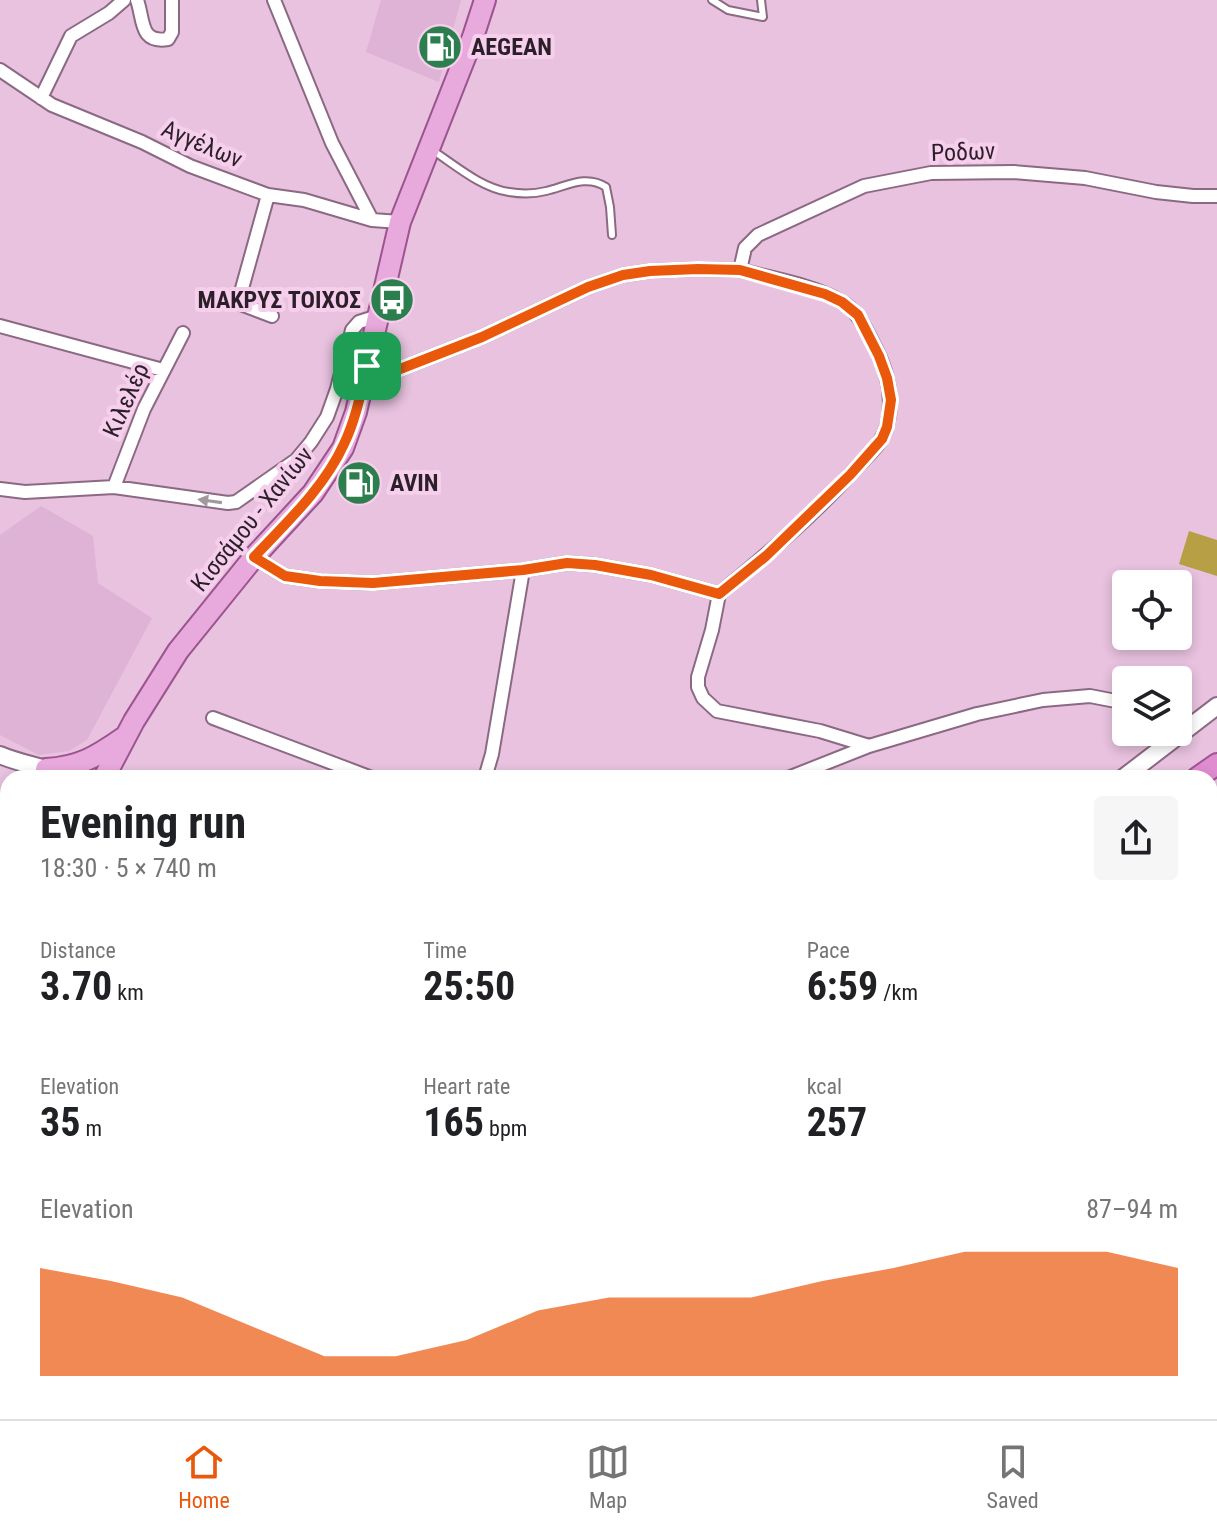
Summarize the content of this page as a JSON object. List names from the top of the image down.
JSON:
{
  "streets": {
    "main road": ["Κισσάμου - Χανίων"],
    "street": ["Αγγέλων", "Ροδων", "Κιλελέρ"]
  },
  "crossings": [
    ["Αγγέλων", "Κισσάμου - Χανίων"]
  ],
  "places": {
    "fuel station": ["AEGEAN", "AVIN"],
    "bus stop": ["ΜΑΚΡΥΣ ΤΟΙΧΟΣ"]
  },
  "page": {
    "heading": ["Evening run", "18:30 · 5 × 740 m"],
    "stats": [
      ["Distance", "3.70 km"],
      ["Time", "25:50"],
      ["Pace", "6:59 /km"],
      ["Elevation", "35 m"],
      ["Heart rate", "165 bpm"],
      ["kcal", "257"]
    ],
    "chart": ["Elevation", "87–94 m"],
    "tabs": ["Home", "Map", "Saved"]
  }
}
